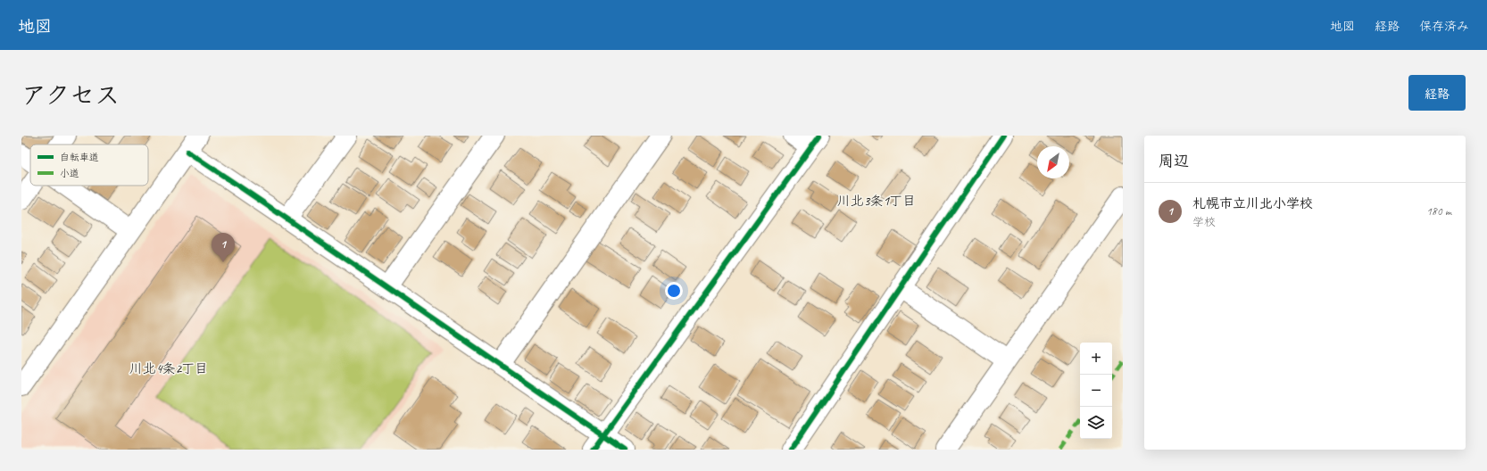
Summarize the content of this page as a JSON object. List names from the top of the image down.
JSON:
{
  "districts": ["川北3条1丁目", "川北4条2丁目"],
  "legend": ["自転車道", "小道"],
  "north": "bottom left",
  "page": {
    "header": "地図",
    "nav": ["地図", "経路", "保存済み"],
    "title": "アクセス",
    "buttons": "経路",
    "heading": "周辺",
    "list": [
      {
        "mark": "1",
        "name": "札幌市立川北小学校",
        "note": "学校",
        "value": "180 m"
      }
    ],
    "pins": "1",
    "map_buttons": ["+", "−"]
  }
}
